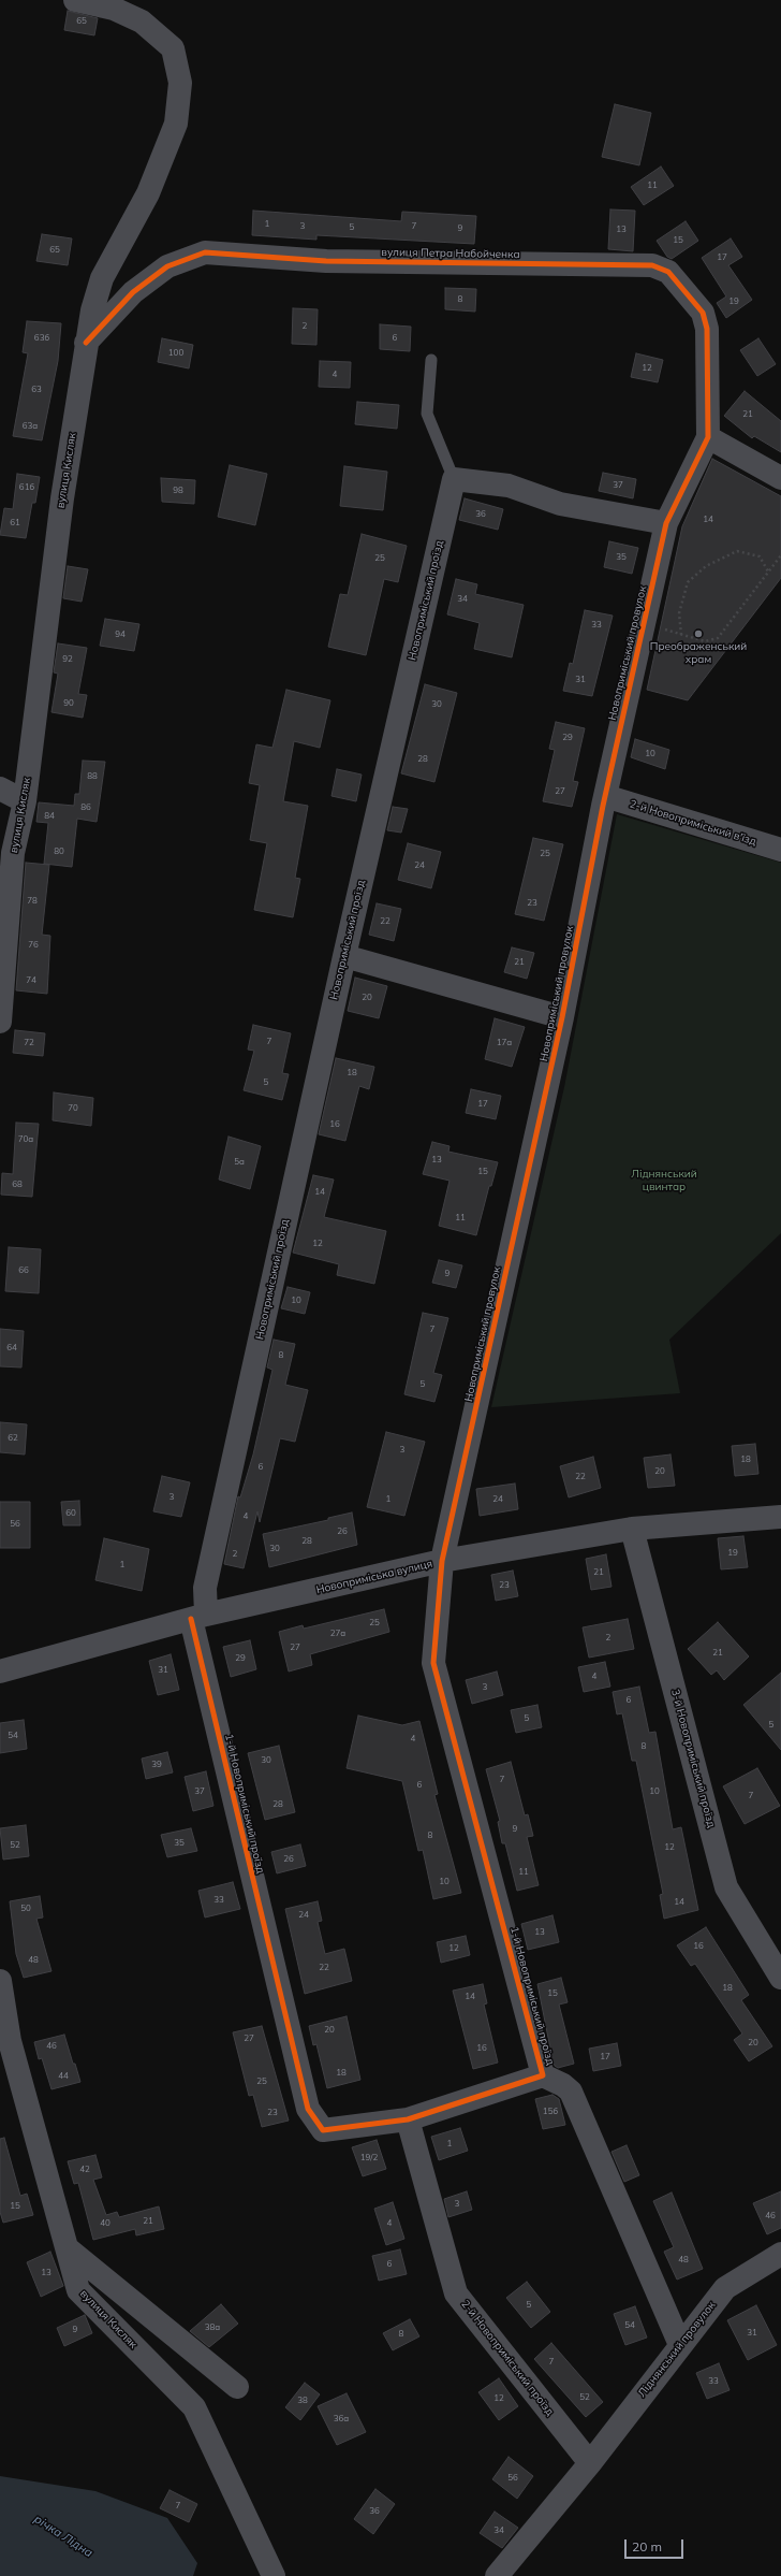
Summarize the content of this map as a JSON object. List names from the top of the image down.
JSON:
{
  "streets": {
    "street": [
      "вулиця Петра Набойченка",
      "вулиця Кисляк",
      "Новоприміський проїзд",
      "Новоприміський провулок",
      "2-й Новоприміський в'їзд",
      "Новоприміська вулиця",
      "3-й Новоприміський проїзд",
      "1-й Новоприміський проїзд",
      "Ліднянський провулок",
      "2-й Новоприміський проїзд"
    ]
  },
  "crossings": [
    ["вулиця Петра Набойченка", "вулиця Кисляк"],
    ["вулиця Петра Набойченка", "Новоприміський провулок"],
    ["Новоприміський проїзд", "Новоприміська вулиця"],
    ["Новоприміський проїзд", "1-й Новоприміський проїзд"],
    ["Новоприміський провулок", "2-й Новоприміський в'їзд"],
    ["Новоприміський провулок", "Новоприміська вулиця"],
    ["Новоприміський провулок", "1-й Новоприміський проїзд"],
    ["Новоприміська вулиця", "3-й Новоприміський проїзд"],
    ["Новоприміська вулиця", "1-й Новоприміський проїзд"],
    ["1-й Новоприміський проїзд", "Ліднянський провулок"],
    ["1-й Новоприміський проїзд", "2-й Новоприміський проїзд"],
    ["Ліднянський провулок", "2-й Новоприміський проїзд"]
  ],
  "water": ["річка Лідна"],
  "parks": ["Ліднянський цвинтар"],
  "places": ["Преображенський храм"],
  "house_numbers": [
    "65",
    "11",
    "1",
    "3",
    "7",
    "5",
    "9",
    "13",
    "15",
    "65",
    "17",
    "8",
    "19",
    "2",
    "63б",
    "6",
    "100",
    "12",
    "4",
    "63",
    "21",
    "63а",
    "37",
    "61б",
    "98",
    "36",
    "14",
    "61",
    "35",
    "25",
    "34",
    "33",
    "94",
    "92",
    "31",
    "90",
    "30",
    "29",
    "10",
    "28",
    "88",
    "27",
    "86",
    "84",
    "80",
    "25",
    "24",
    "78",
    "23",
    "22",
    "76",
    "21",
    "74",
    "20",
    "7",
    "72",
    "17а",
    "18",
    "5",
    "17",
    "70",
    "16",
    "70а",
    "13",
    "5а",
    "15",
    "68",
    "14",
    "11",
    "12",
    "66",
    "9",
    "10",
    "7",
    "64",
    "8",
    "5",
    "62",
    "3",
    "18",
    "6",
    "20",
    "22",
    "3",
    "1",
    "24",
    "60",
    "4",
    "56",
    "26",
    "28",
    "30",
    "19",
    "2",
    "1",
    "21",
    "23",
    "25",
    "27а",
    "2",
    "27",
    "21",
    "29",
    "31",
    "4",
    "3",
    "6",
    "5",
    "5",
    "54",
    "4",
    "8",
    "30",
    "39",
    "7",
    "6",
    "37",
    "10",
    "7",
    "28",
    "9",
    "8",
    "35",
    "52",
    "12",
    "26",
    "11",
    "10",
    "33",
    "14",
    "50",
    "24",
    "13",
    "16",
    "12",
    "48",
    "22",
    "18",
    "15",
    "14",
    "20",
    "27",
    "20",
    "46",
    "16",
    "17",
    "18",
    "44",
    "25",
    "15б",
    "23",
    "1",
    "19/2",
    "42",
    "3",
    "15",
    "46",
    "21",
    "40",
    "4",
    "48",
    "6",
    "13",
    "5",
    "54",
    "38а",
    "9",
    "31",
    "8",
    "7",
    "33",
    "52",
    "12",
    "38",
    "36а",
    "56",
    "7",
    "36",
    "34"
  ],
  "scale_bar": "20 m"
}
